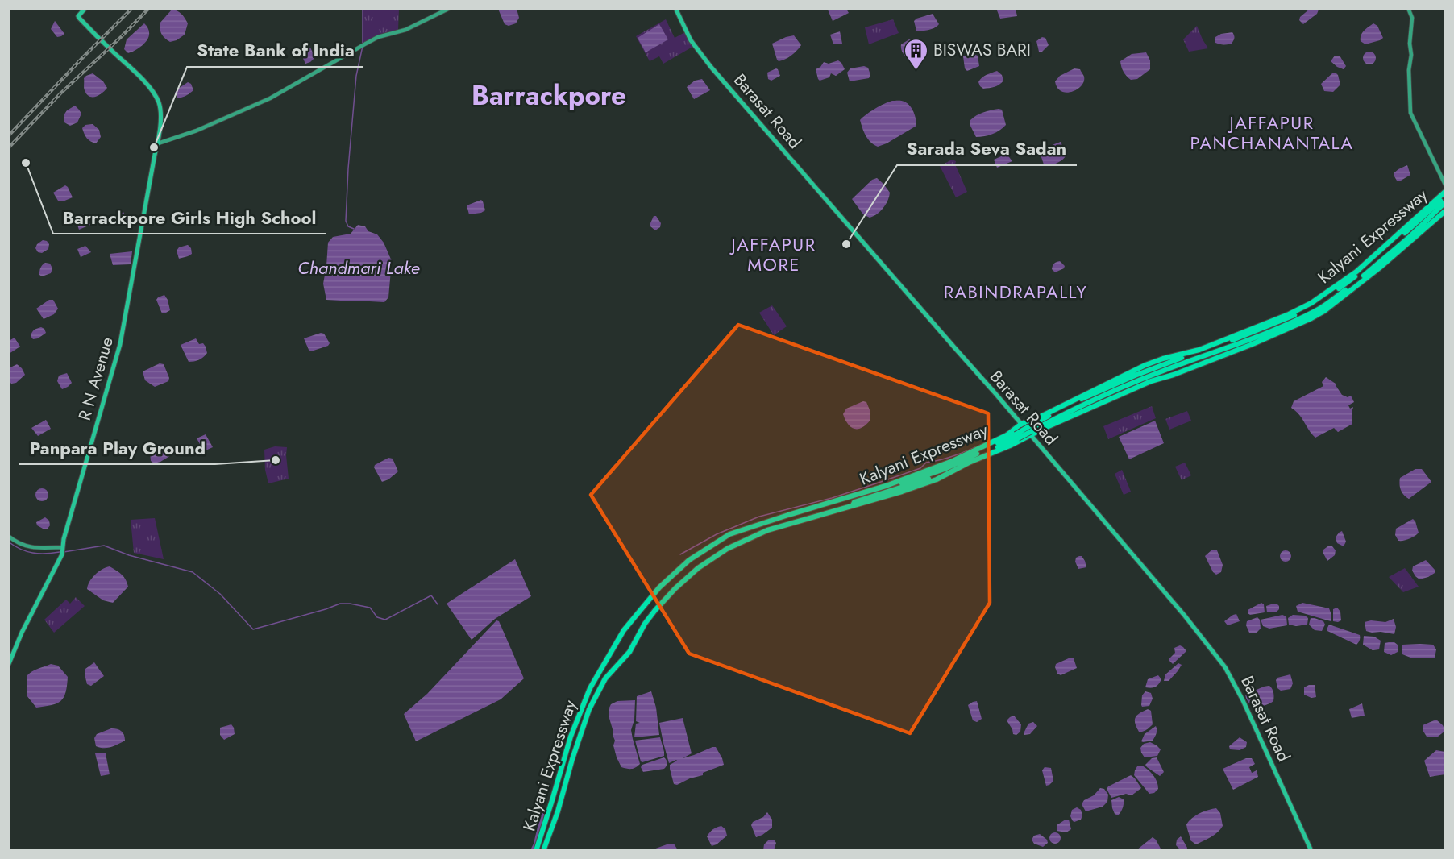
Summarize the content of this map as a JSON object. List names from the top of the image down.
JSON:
{
  "streets": {
    "highway": ["Kalyani Expressway"],
    "main road": ["Barasat Road", "R N Avenue"]
  },
  "crossings": [
    ["Barasat Road", "Kalyani Expressway"]
  ],
  "districts": [
    "Barrackpore",
    "JAFFAPUR PANCHANANTALA",
    "JAFFAPUR MORE",
    "RABINDRAPALLY"
  ],
  "water": ["Chandmari Lake"],
  "places": {
    "building": ["BISWAS BARI"],
    "other": [
      "State Bank of India",
      "Barrackpore Girls High School",
      "Sarada Seva Sadan",
      "Panpara Play Ground"
    ]
  }
}
